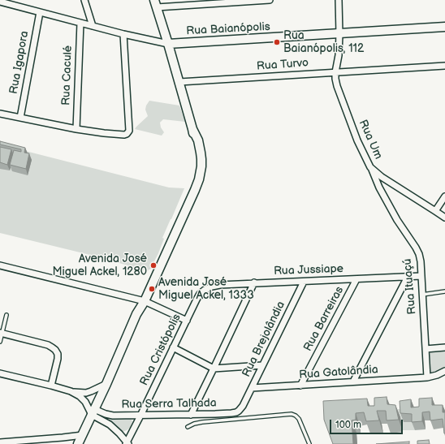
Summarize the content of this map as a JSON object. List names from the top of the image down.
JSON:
{
  "streets": {
    "street": [
      "Rua Baianópolis",
      "Rua Igapora",
      "Rua Turvo",
      "Rua Caculé",
      "Rua Um",
      "Rua Jussiape",
      "Rua Ituaçú",
      "Rua Barreiras",
      "Rua Brejolândia",
      "Rua Cristópolis",
      "Rua Gatolândia",
      "Rua Serra Talhada"
    ]
  },
  "crossings": [
    ["Rua Baianópolis", "Rua Um"],
    ["Rua Turvo", "Rua Um"],
    ["Rua Um", "Rua Ituaçú"],
    ["Rua Jussiape", "Rua Ituaçú"],
    ["Rua Jussiape", "Rua Barreiras"],
    ["Rua Jussiape", "Rua Brejolândia"],
    ["Rua Jussiape", "Rua Cristópolis"],
    ["Rua Ituaçú", "Rua Gatolândia"],
    ["Rua Barreiras", "Rua Gatolândia"],
    ["Rua Brejolândia", "Rua Gatolândia"],
    ["Rua Brejolândia", "Rua Serra Talhada"],
    ["Rua Cristópolis", "Rua Serra Talhada"]
  ],
  "places": ["Rua Baianópolis, 112", "Avenida José Miguel Ackel, 1280", "Avenida José Miguel Ackel, 1333"],
  "scale_bar": "100 m"
}
